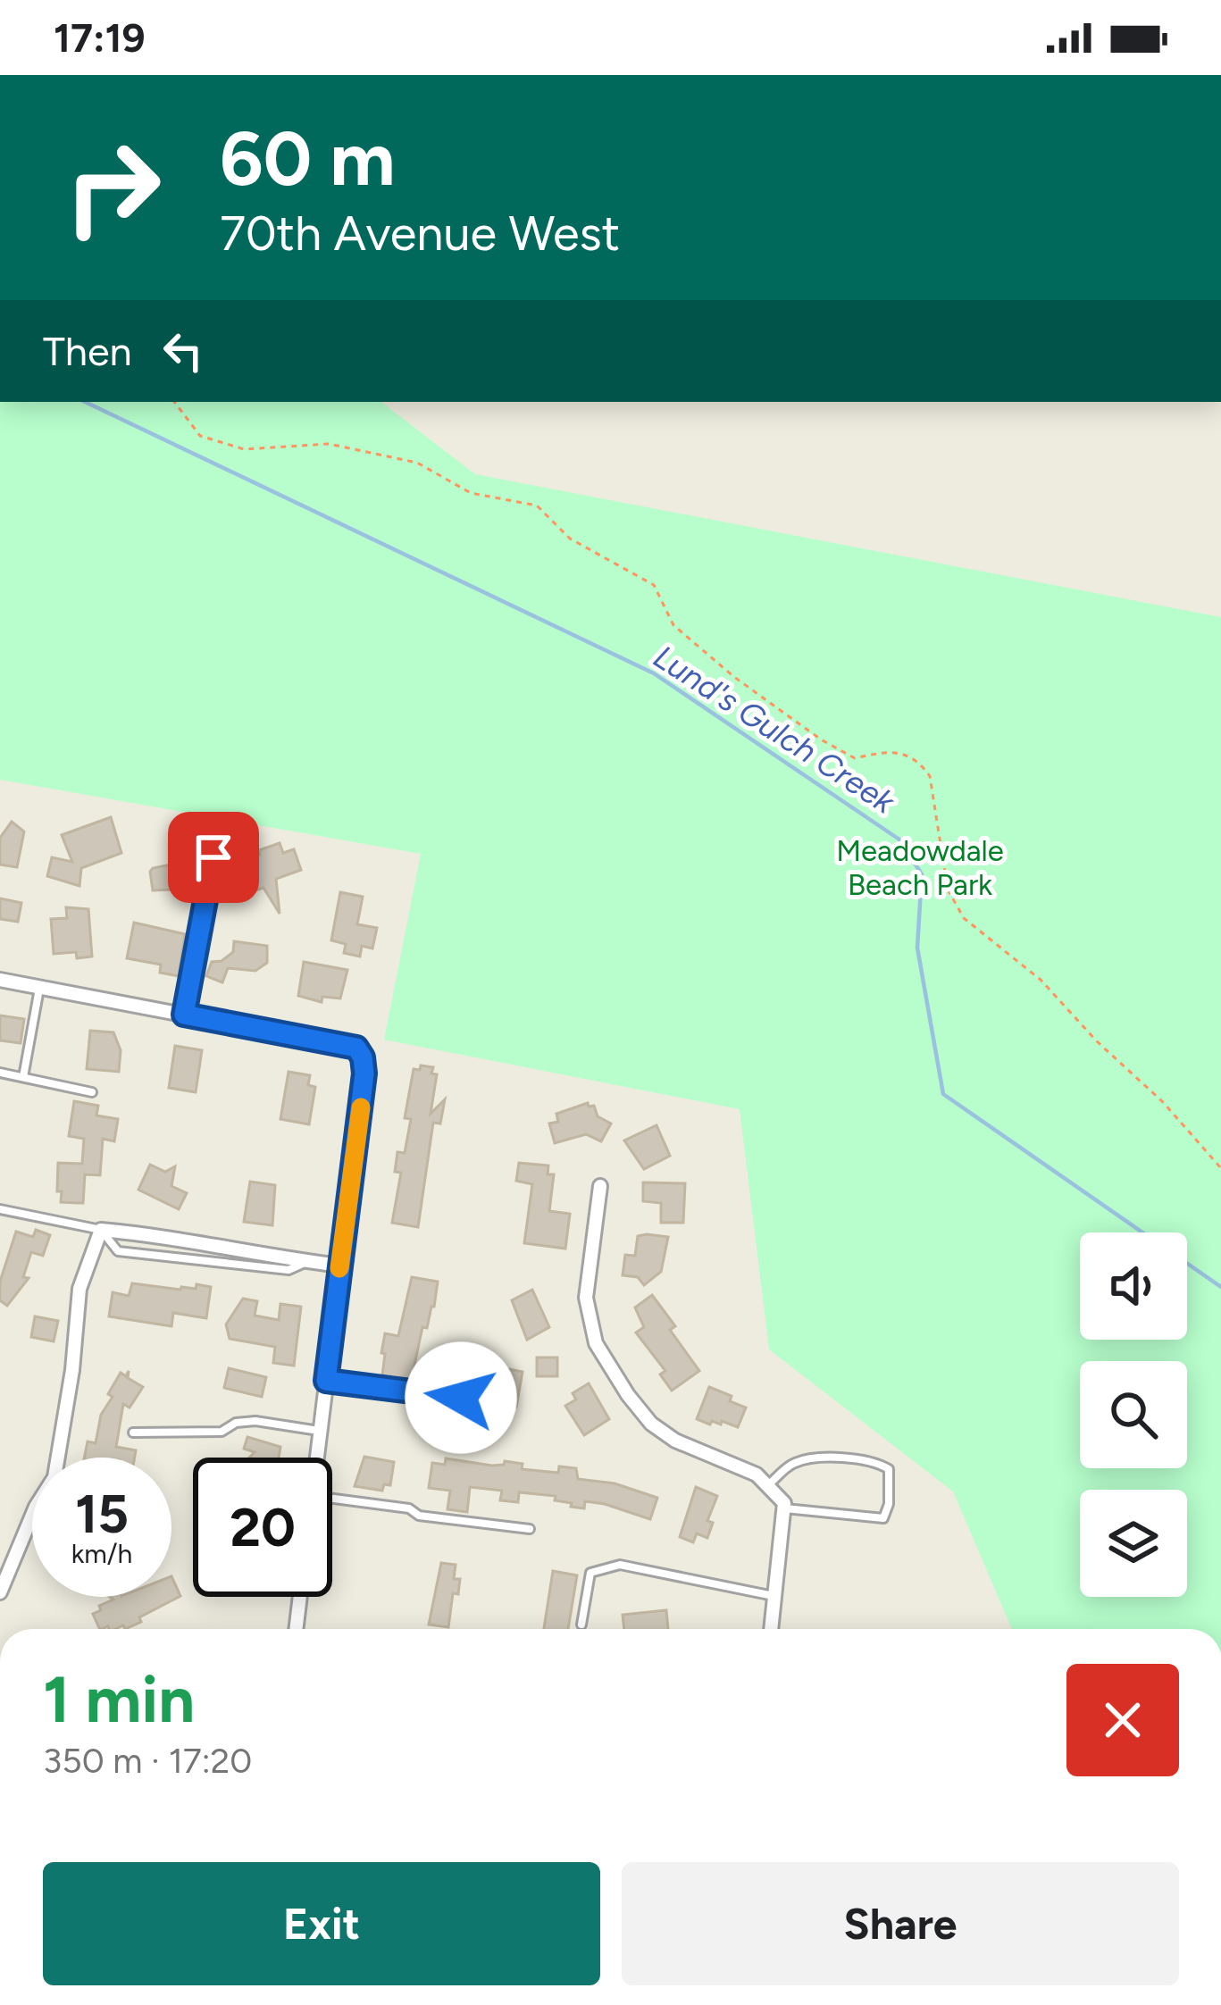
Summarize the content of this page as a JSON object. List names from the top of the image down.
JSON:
{
  "water": ["Lund's Gulch Creek"],
  "parks": ["Meadowdale Beach Park"],
  "page": {
    "status": "17:19",
    "turn": ["60 m", "70th Avenue West"],
    "then": "Then",
    "speed": "15 km/h",
    "limit": "20",
    "heading": ["1 min", "350 m · 17:20"],
    "buttons": ["Exit", "Share"]
  }
}
